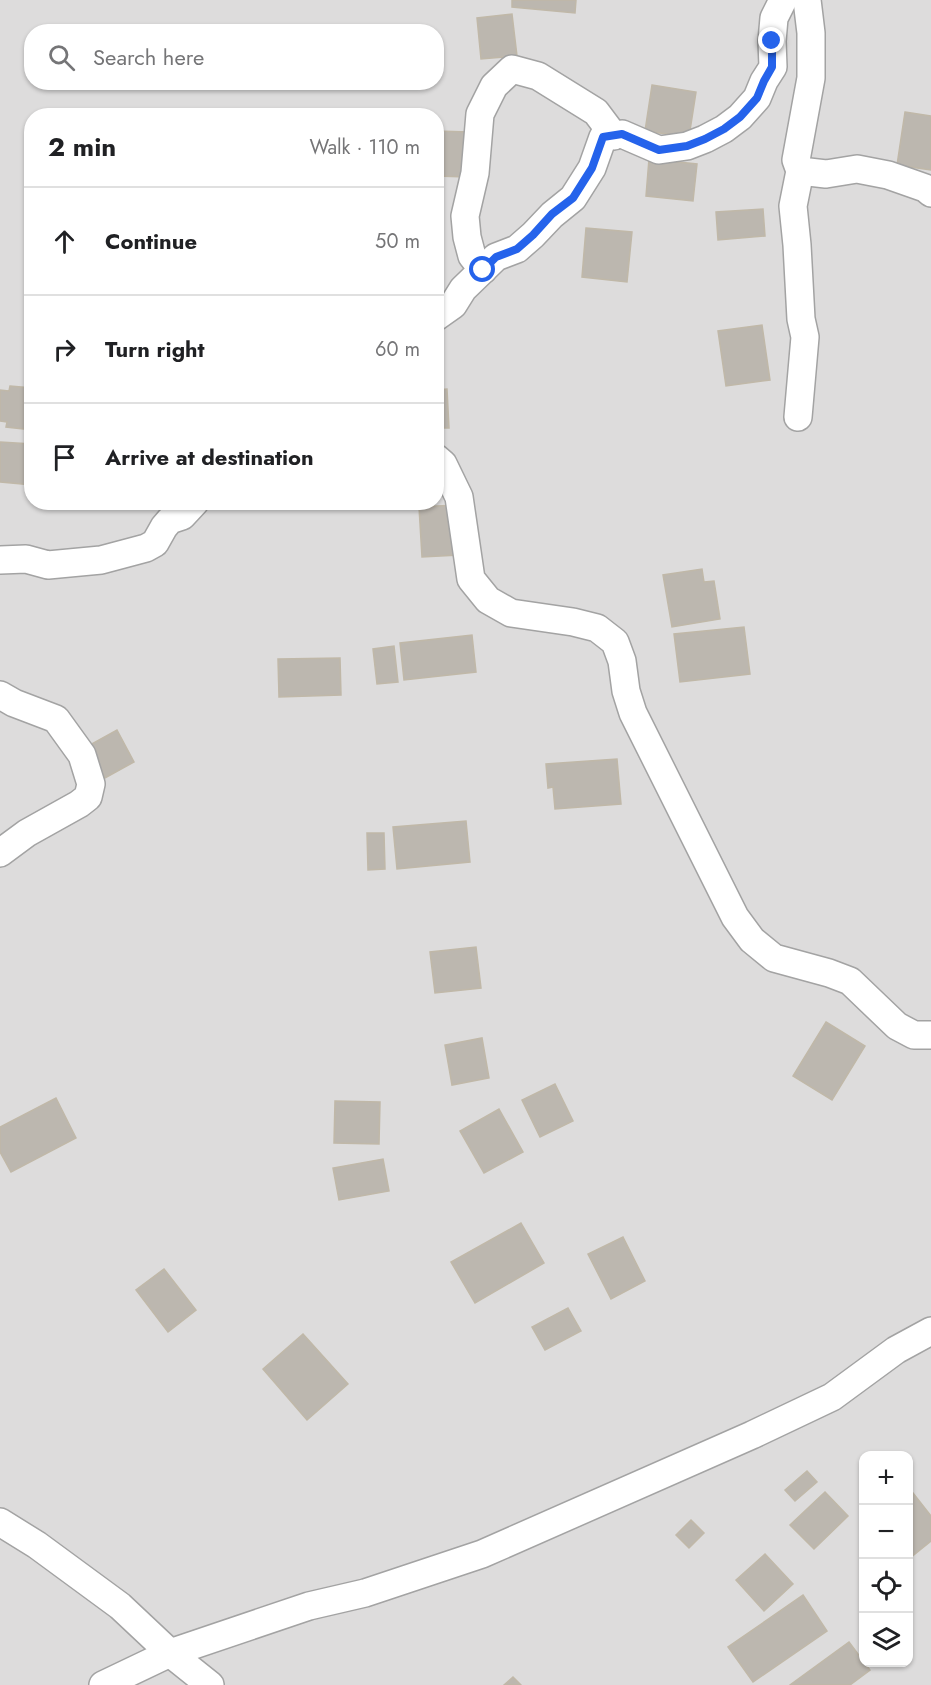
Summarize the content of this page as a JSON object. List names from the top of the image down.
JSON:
{
  "page": {
    "search": "Search here",
    "heading": ["2 min", "Walk · 110 m"],
    "list": [
      ["Continue", "50 m"],
      ["Turn right", "60 m"],
      "Arrive at destination"
    ],
    "map_buttons": ["+", "−"]
  }
}
